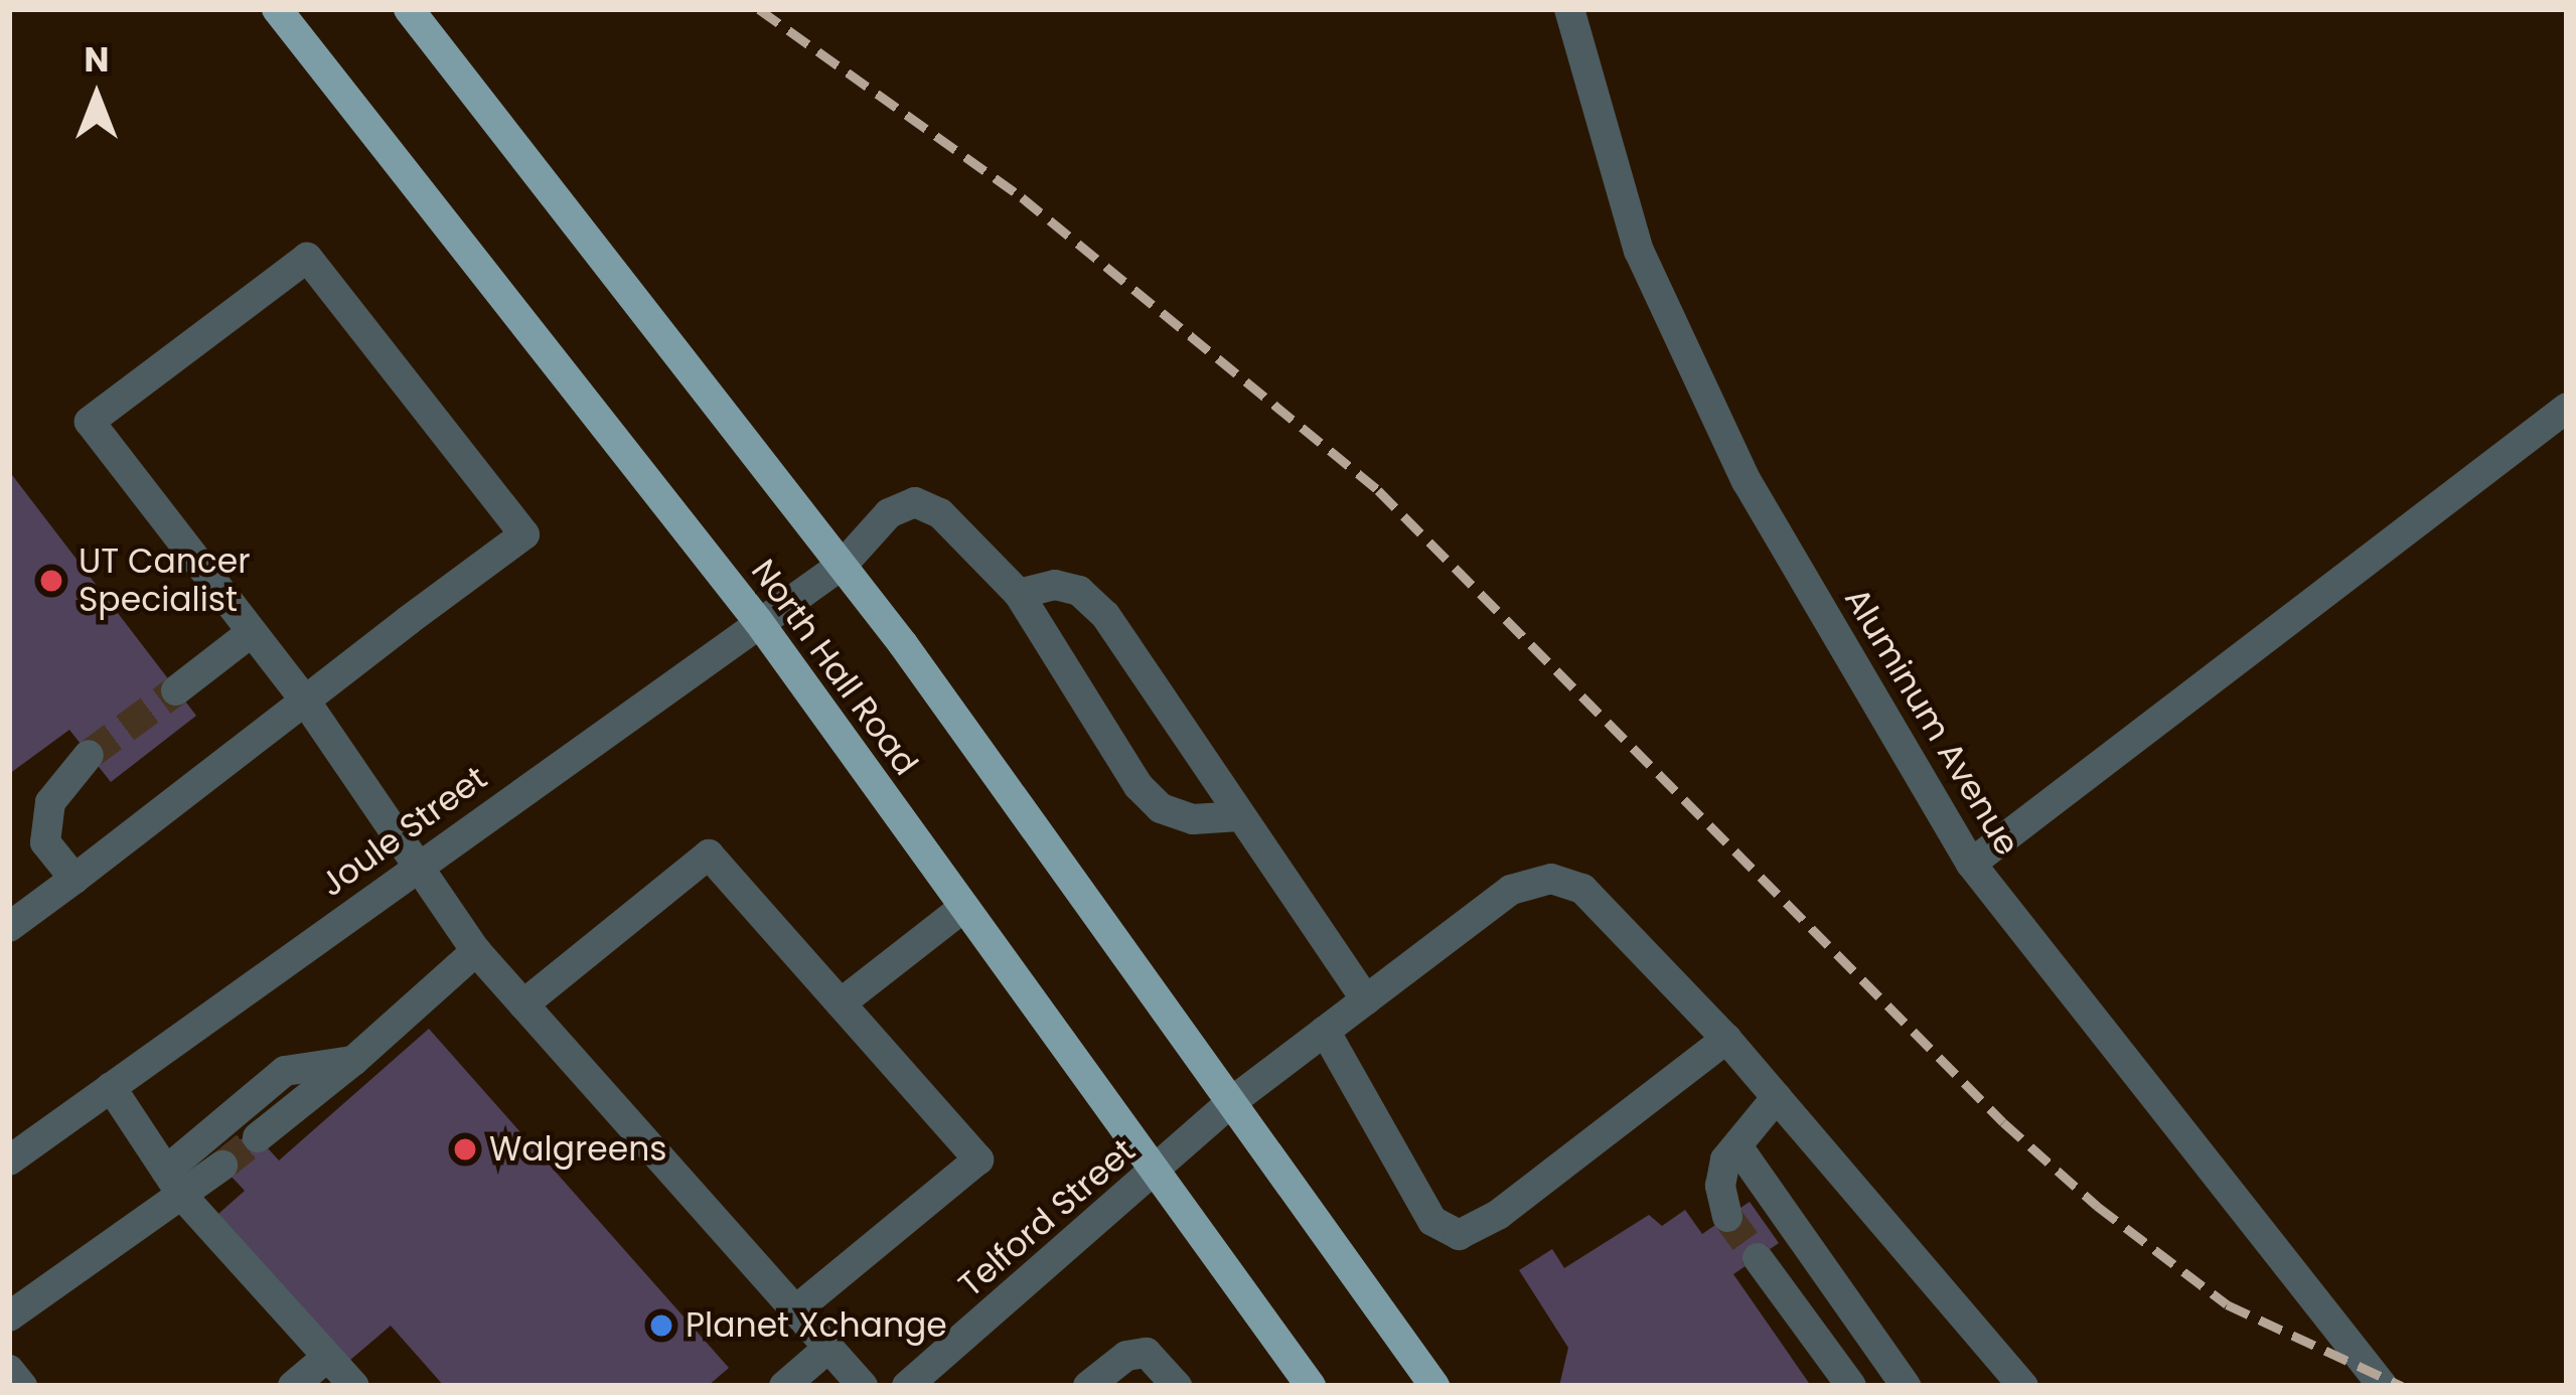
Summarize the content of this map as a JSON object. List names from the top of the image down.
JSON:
{
  "streets": {
    "main road": ["North Hall Road"],
    "street": ["Aluminum Avenue", "Joule Street", "Telford Street"]
  },
  "crossings": [
    ["North Hall Road", "Joule Street"],
    ["North Hall Road", "Telford Street"]
  ],
  "places": ["UT Cancer Specialist", "Walgreens", "Planet Xchange"],
  "north": "top"
}
